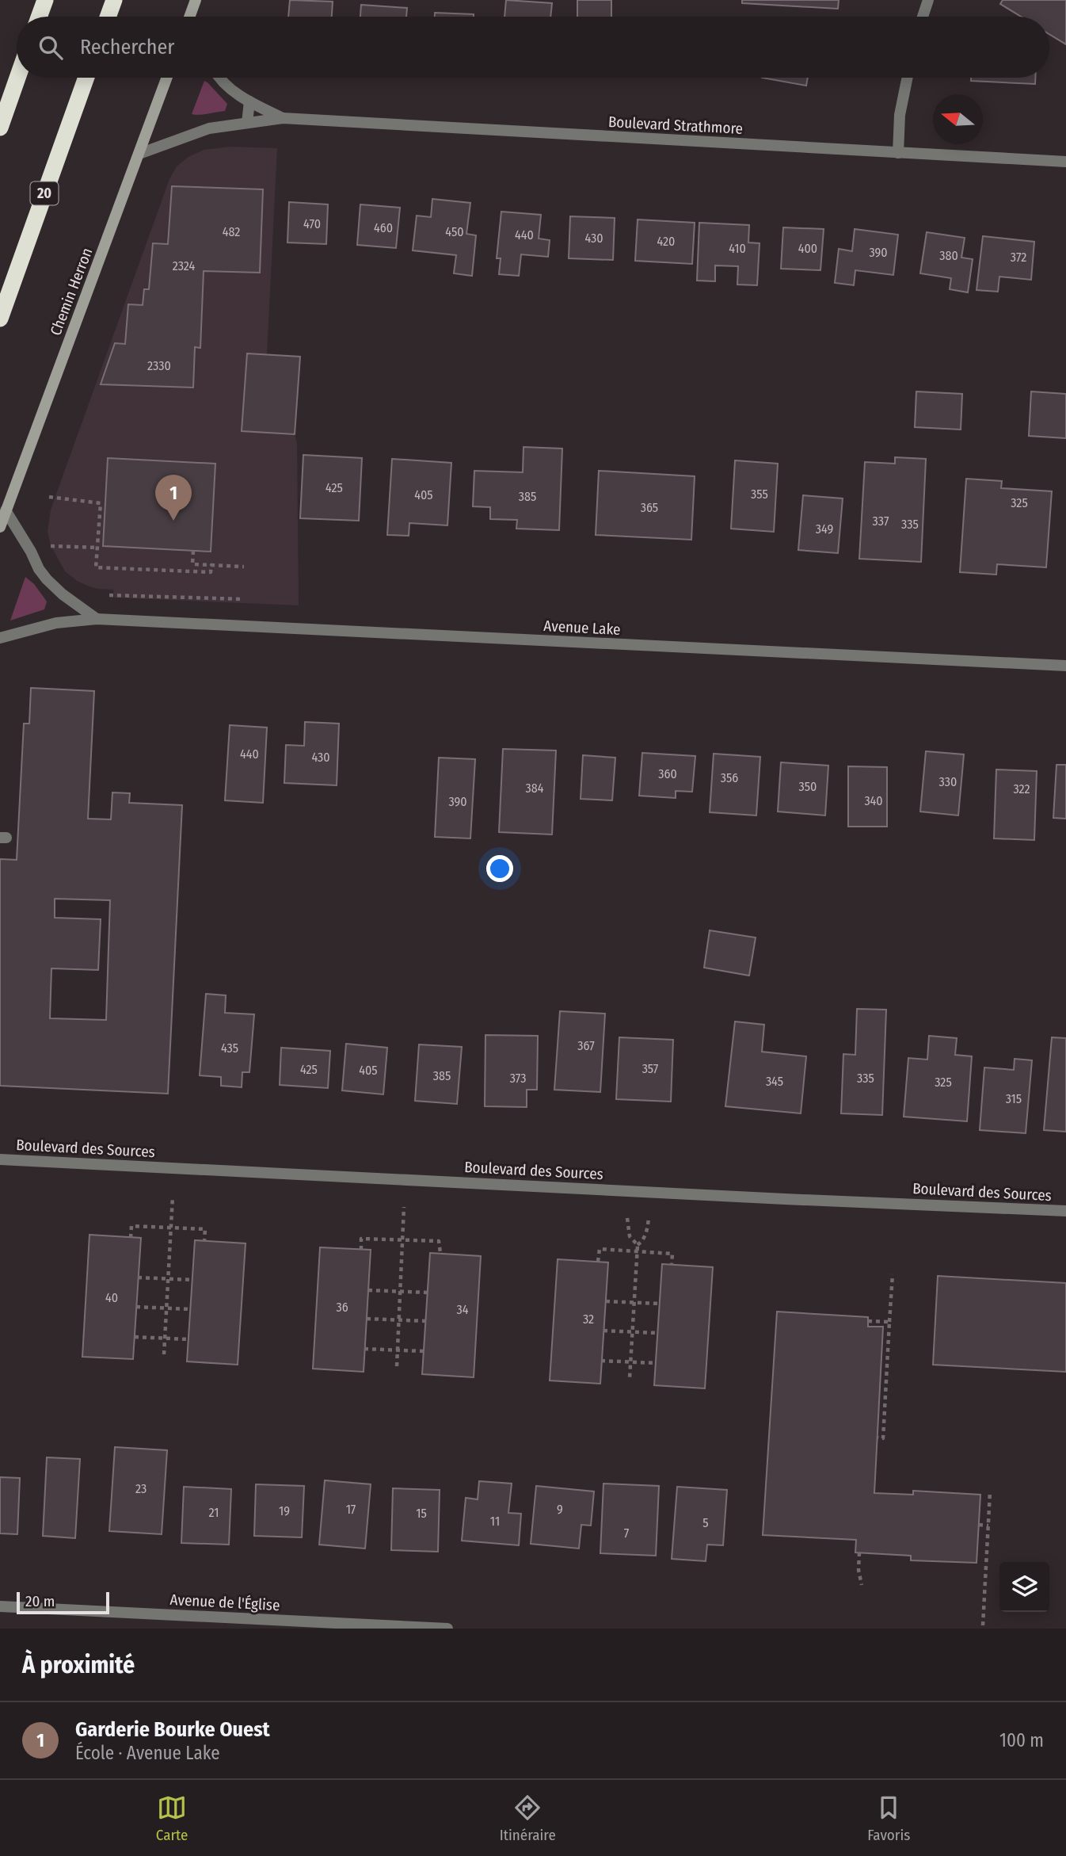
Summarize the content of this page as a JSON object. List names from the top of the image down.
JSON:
{
  "streets": {
    "highway": ["20"],
    "main road": ["Chemin Herron"],
    "street": [
      "Boulevard Strathmore",
      "Avenue Lake",
      "Boulevard des Sources",
      "Avenue de l'Église"
    ]
  },
  "crossings": [
    ["Boulevard Strathmore", "Chemin Herron"]
  ],
  "house_numbers": [
    "470",
    "460",
    "482",
    "450",
    "440",
    "430",
    "420",
    "410",
    "400",
    "390",
    "380",
    "372",
    "2324",
    "2330",
    "425",
    "355",
    "405",
    "385",
    "325",
    "365",
    "337",
    "335",
    "349",
    "440",
    "430",
    "360",
    "356",
    "330",
    "350",
    "384",
    "322",
    "340",
    "390",
    "367",
    "435",
    "357",
    "425",
    "405",
    "385",
    "373",
    "335",
    "345",
    "325",
    "315",
    "40",
    "36",
    "34",
    "32",
    "23",
    "17",
    "9",
    "19",
    "21",
    "15",
    "11",
    "5",
    "7"
  ],
  "scale_bar": "20 m",
  "north": "left",
  "page": {
    "search": "Rechercher",
    "pins": "1",
    "scale": "20 m",
    "heading": "À proximité",
    "list": [
      {
        "mark": "1",
        "name": "Garderie Bourke Ouest",
        "note": "École · Avenue Lake",
        "value": "100 m"
      }
    ],
    "nav": ["Carte", "Itinéraire", "Favoris"]
  }
}
